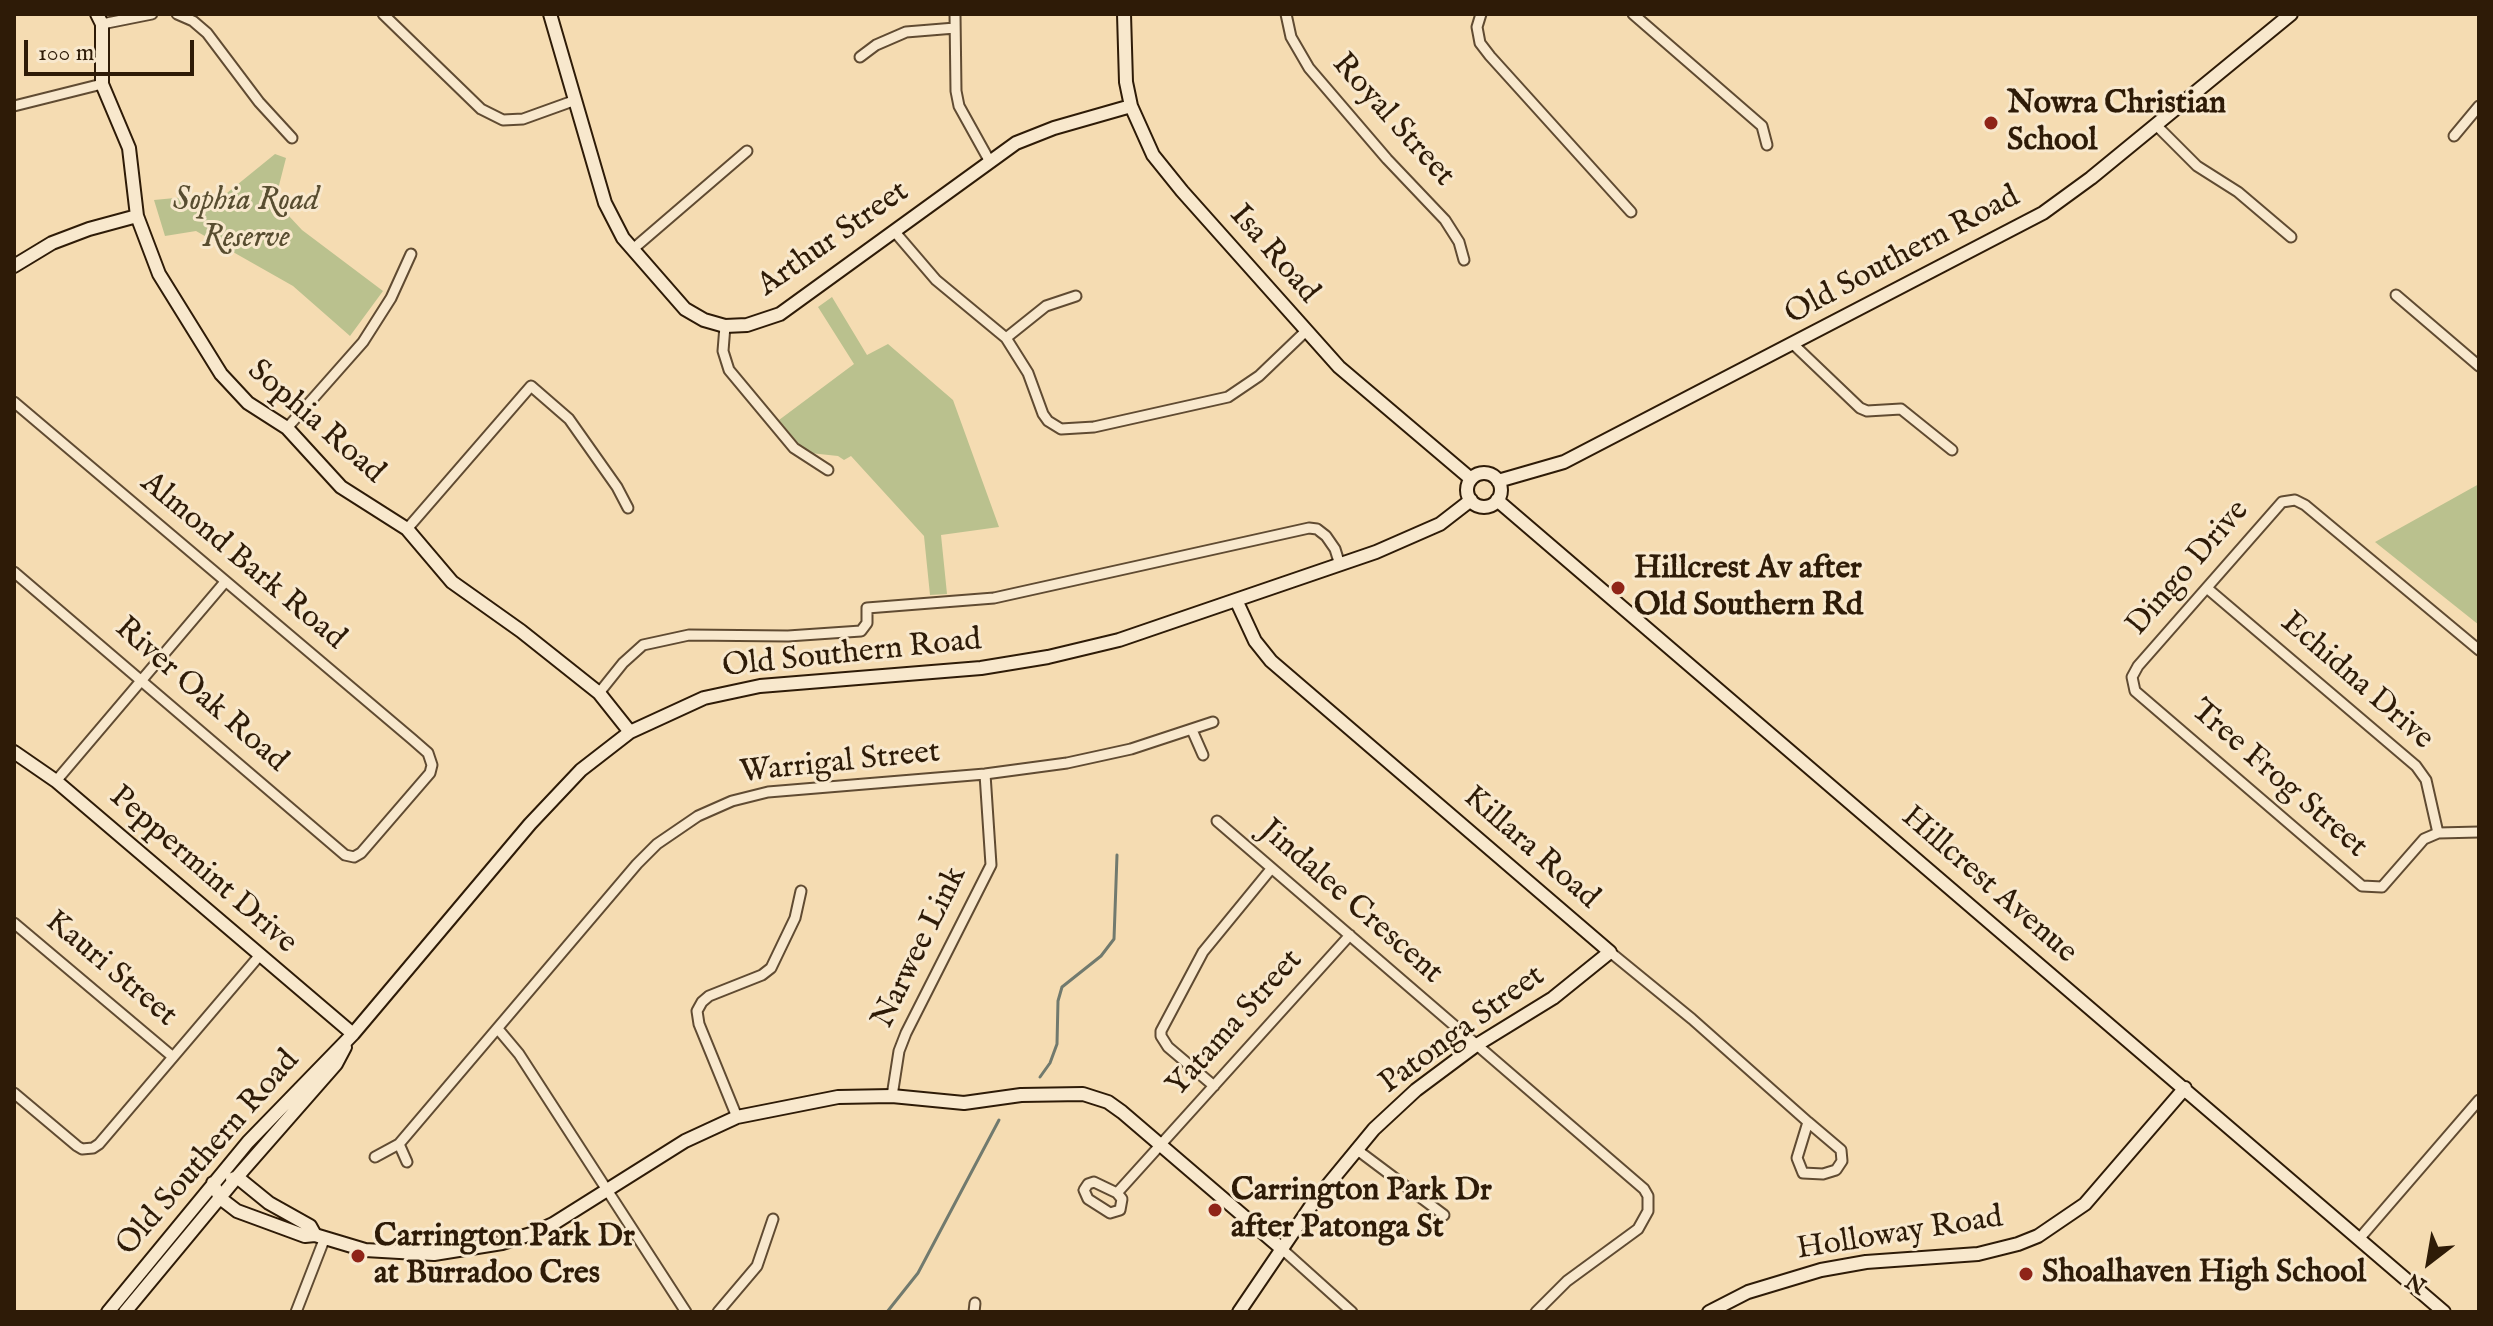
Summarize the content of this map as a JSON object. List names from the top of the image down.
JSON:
{
  "streets": {
    "street": [
      "Royal Street",
      "Arthur Street",
      "Isa Road",
      "Old Southern Road",
      "Sophia Road",
      "Almond Bark Road",
      "Dingo Drive",
      "Echidna Drive",
      "River Oak Road",
      "Warrigal Street",
      "Tree Frog Street",
      "Killara Road",
      "Peppermint Drive",
      "Hillcrest Avenue",
      "Jindalee Crescent",
      "Narwee Link",
      "Kauri Street",
      "Yatama Street",
      "Patonga Street",
      "Holloway Road"
    ]
  },
  "crossings": [
    ["Arthur Street", "Isa Road"],
    ["Isa Road", "Old Southern Road"],
    ["Isa Road", "Hillcrest Avenue"],
    ["Old Southern Road", "Sophia Road"],
    ["Old Southern Road", "Killara Road"],
    ["Old Southern Road", "Peppermint Drive"],
    ["Old Southern Road", "Hillcrest Avenue"],
    ["Almond Bark Road", "River Oak Road"],
    ["Dingo Drive", "Echidna Drive"],
    ["Dingo Drive", "Tree Frog Street"],
    ["Echidna Drive", "Tree Frog Street"],
    ["Warrigal Street", "Narwee Link"],
    ["Killara Road", "Patonga Street"],
    ["Hillcrest Avenue", "Holloway Road"],
    ["Jindalee Crescent", "Yatama Street"],
    ["Jindalee Crescent", "Patonga Street"]
  ],
  "parks": ["Sophia Road Reserve"],
  "places": [
    "Nowra Christian School",
    "Hillcrest Av after Old Southern Rd",
    "Carrington Park Dr after Patonga St",
    "Carrington Park Dr at Burradoo Cres",
    "Shoalhaven High School"
  ],
  "scale_bar": "100 m",
  "north": "bottom left"
}
